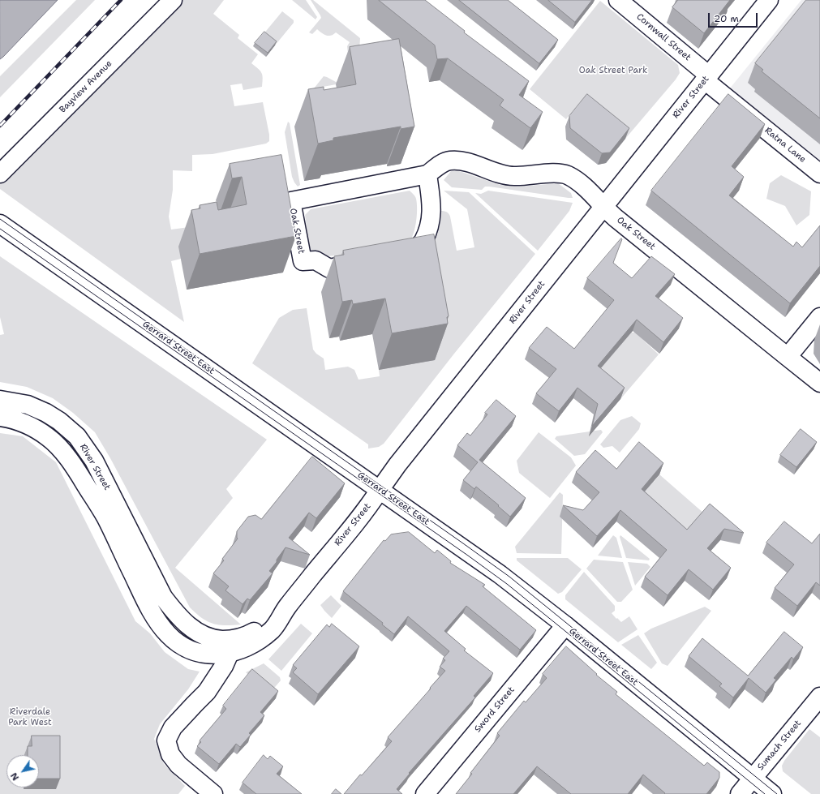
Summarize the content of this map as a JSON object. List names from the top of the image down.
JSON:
{
  "streets": {
    "street": [
      "Cornwall Street",
      "Bayview Avenue",
      "River Street",
      "Ratna Lane",
      "Oak Street",
      "Gerrard Street East",
      "Sword Street",
      "Sumach Street"
    ]
  },
  "crossings": [
    ["Cornwall Street", "River Street"],
    ["Cornwall Street", "Ratna Lane"],
    ["River Street", "Ratna Lane"],
    ["River Street", "Oak Street"],
    ["River Street", "Gerrard Street East"],
    ["Gerrard Street East", "Sword Street"],
    ["Gerrard Street East", "Sumach Street"]
  ],
  "parks": ["Oak Street Park", "Riverdale Park West"],
  "scale_bar": "20 m",
  "north": "bottom left"
}
